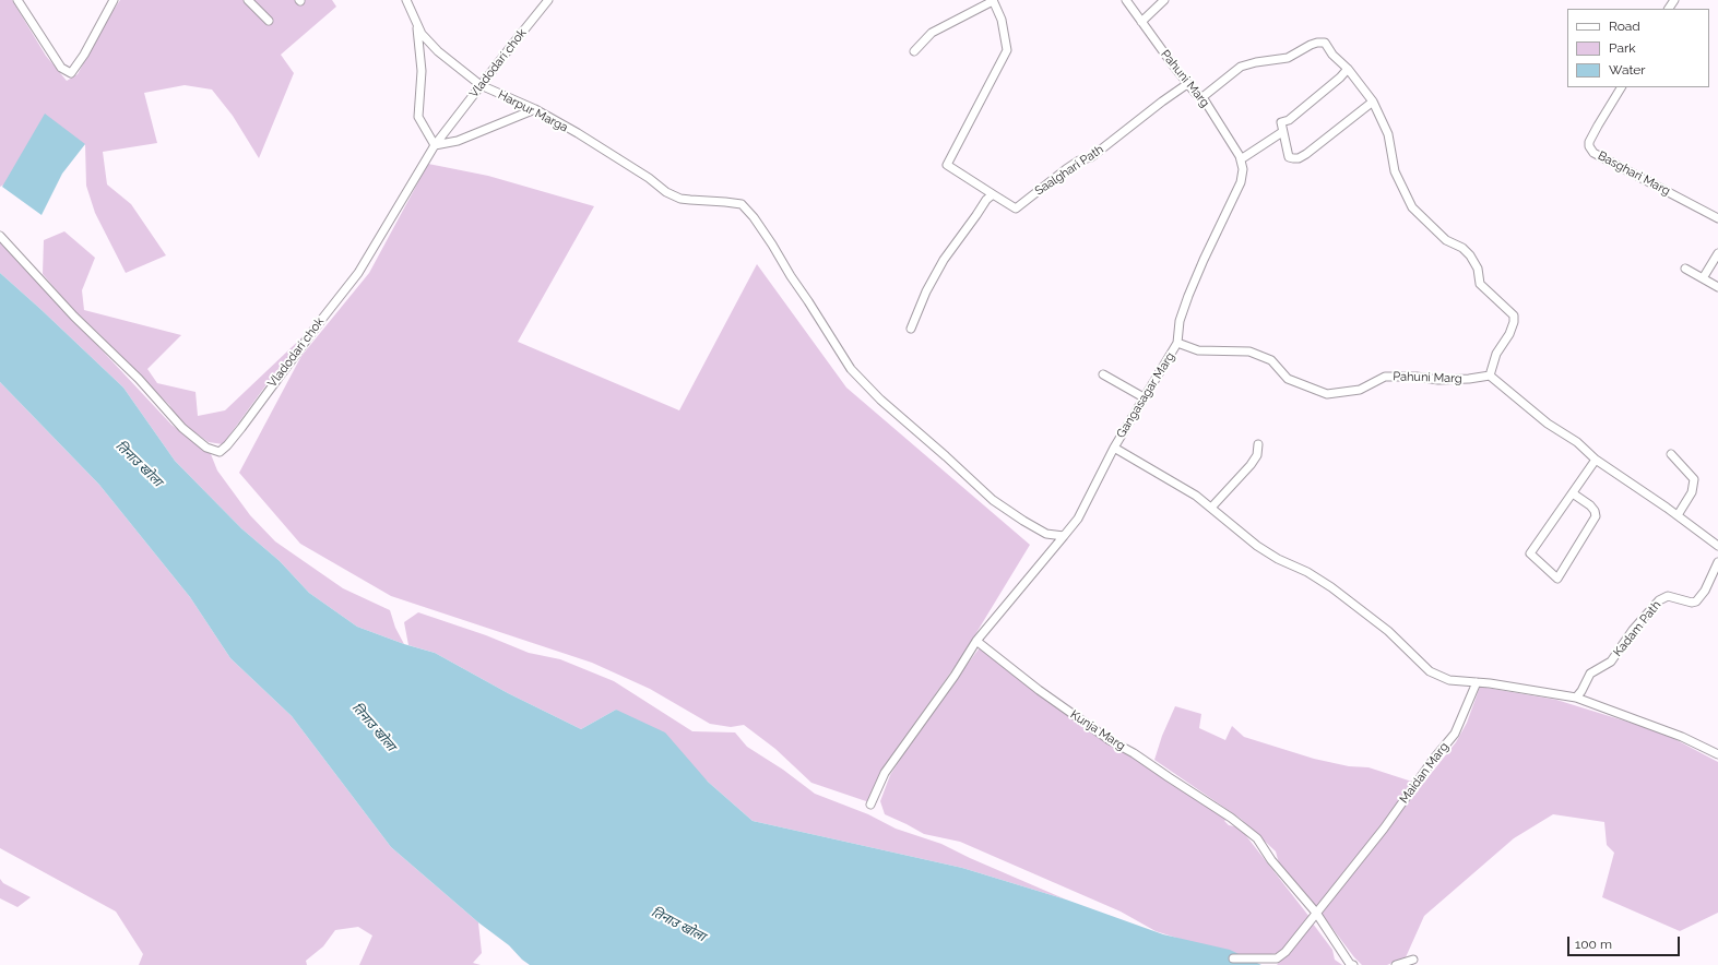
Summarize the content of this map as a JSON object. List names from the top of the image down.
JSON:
{
  "streets": {
    "street": [
      "Vladodari chok",
      "Pahuni Marg",
      "Harpur Marga",
      "Saalghari Path",
      "Basghari Marg",
      "Gangasagar Marg",
      "Kadam Path",
      "Kunja Marg",
      "Maidan Marg"
    ]
  },
  "crossings": [
    ["Vladodari chok", "Harpur Marga"],
    ["Pahuni Marg", "Saalghari Path"],
    ["Pahuni Marg", "Gangasagar Marg"],
    ["Harpur Marga", "Gangasagar Marg"],
    ["Kunja Marg", "Maidan Marg"]
  ],
  "water": ["तिनाउ खोला"],
  "legend": ["Road", "Park", "Water"],
  "scale_bar": "100 m"
}
